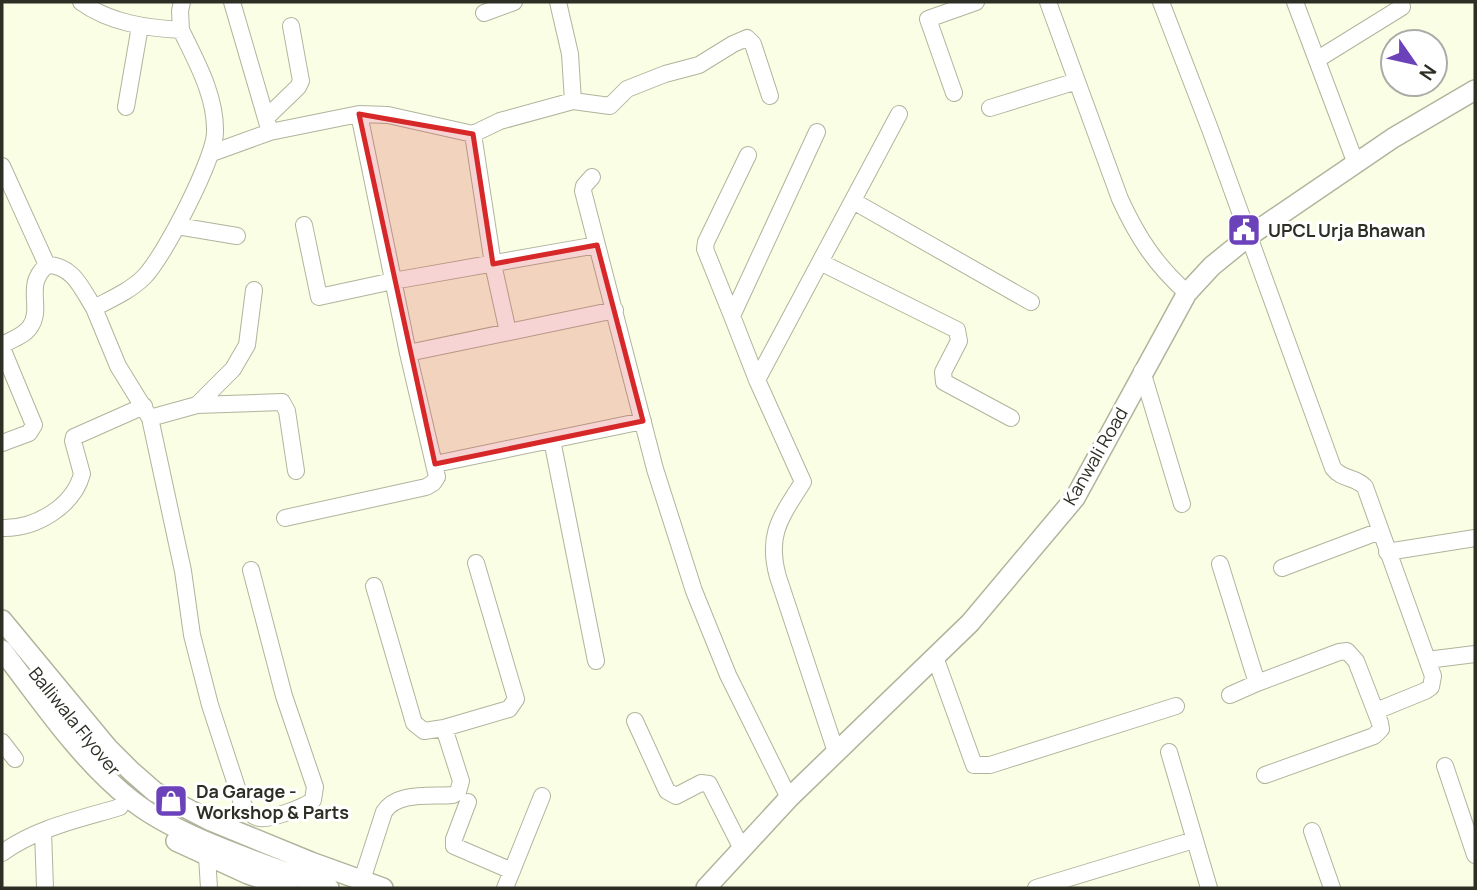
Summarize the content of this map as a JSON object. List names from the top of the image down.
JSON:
{
  "streets": {
    "street": ["Kanwali Road", "Balliwala Flyover"]
  },
  "places": {
    "public building": ["UPCL Urja Bhawan"],
    "shop": ["Da Garage - Workshop & Parts"]
  },
  "north": "bottom right"
}
